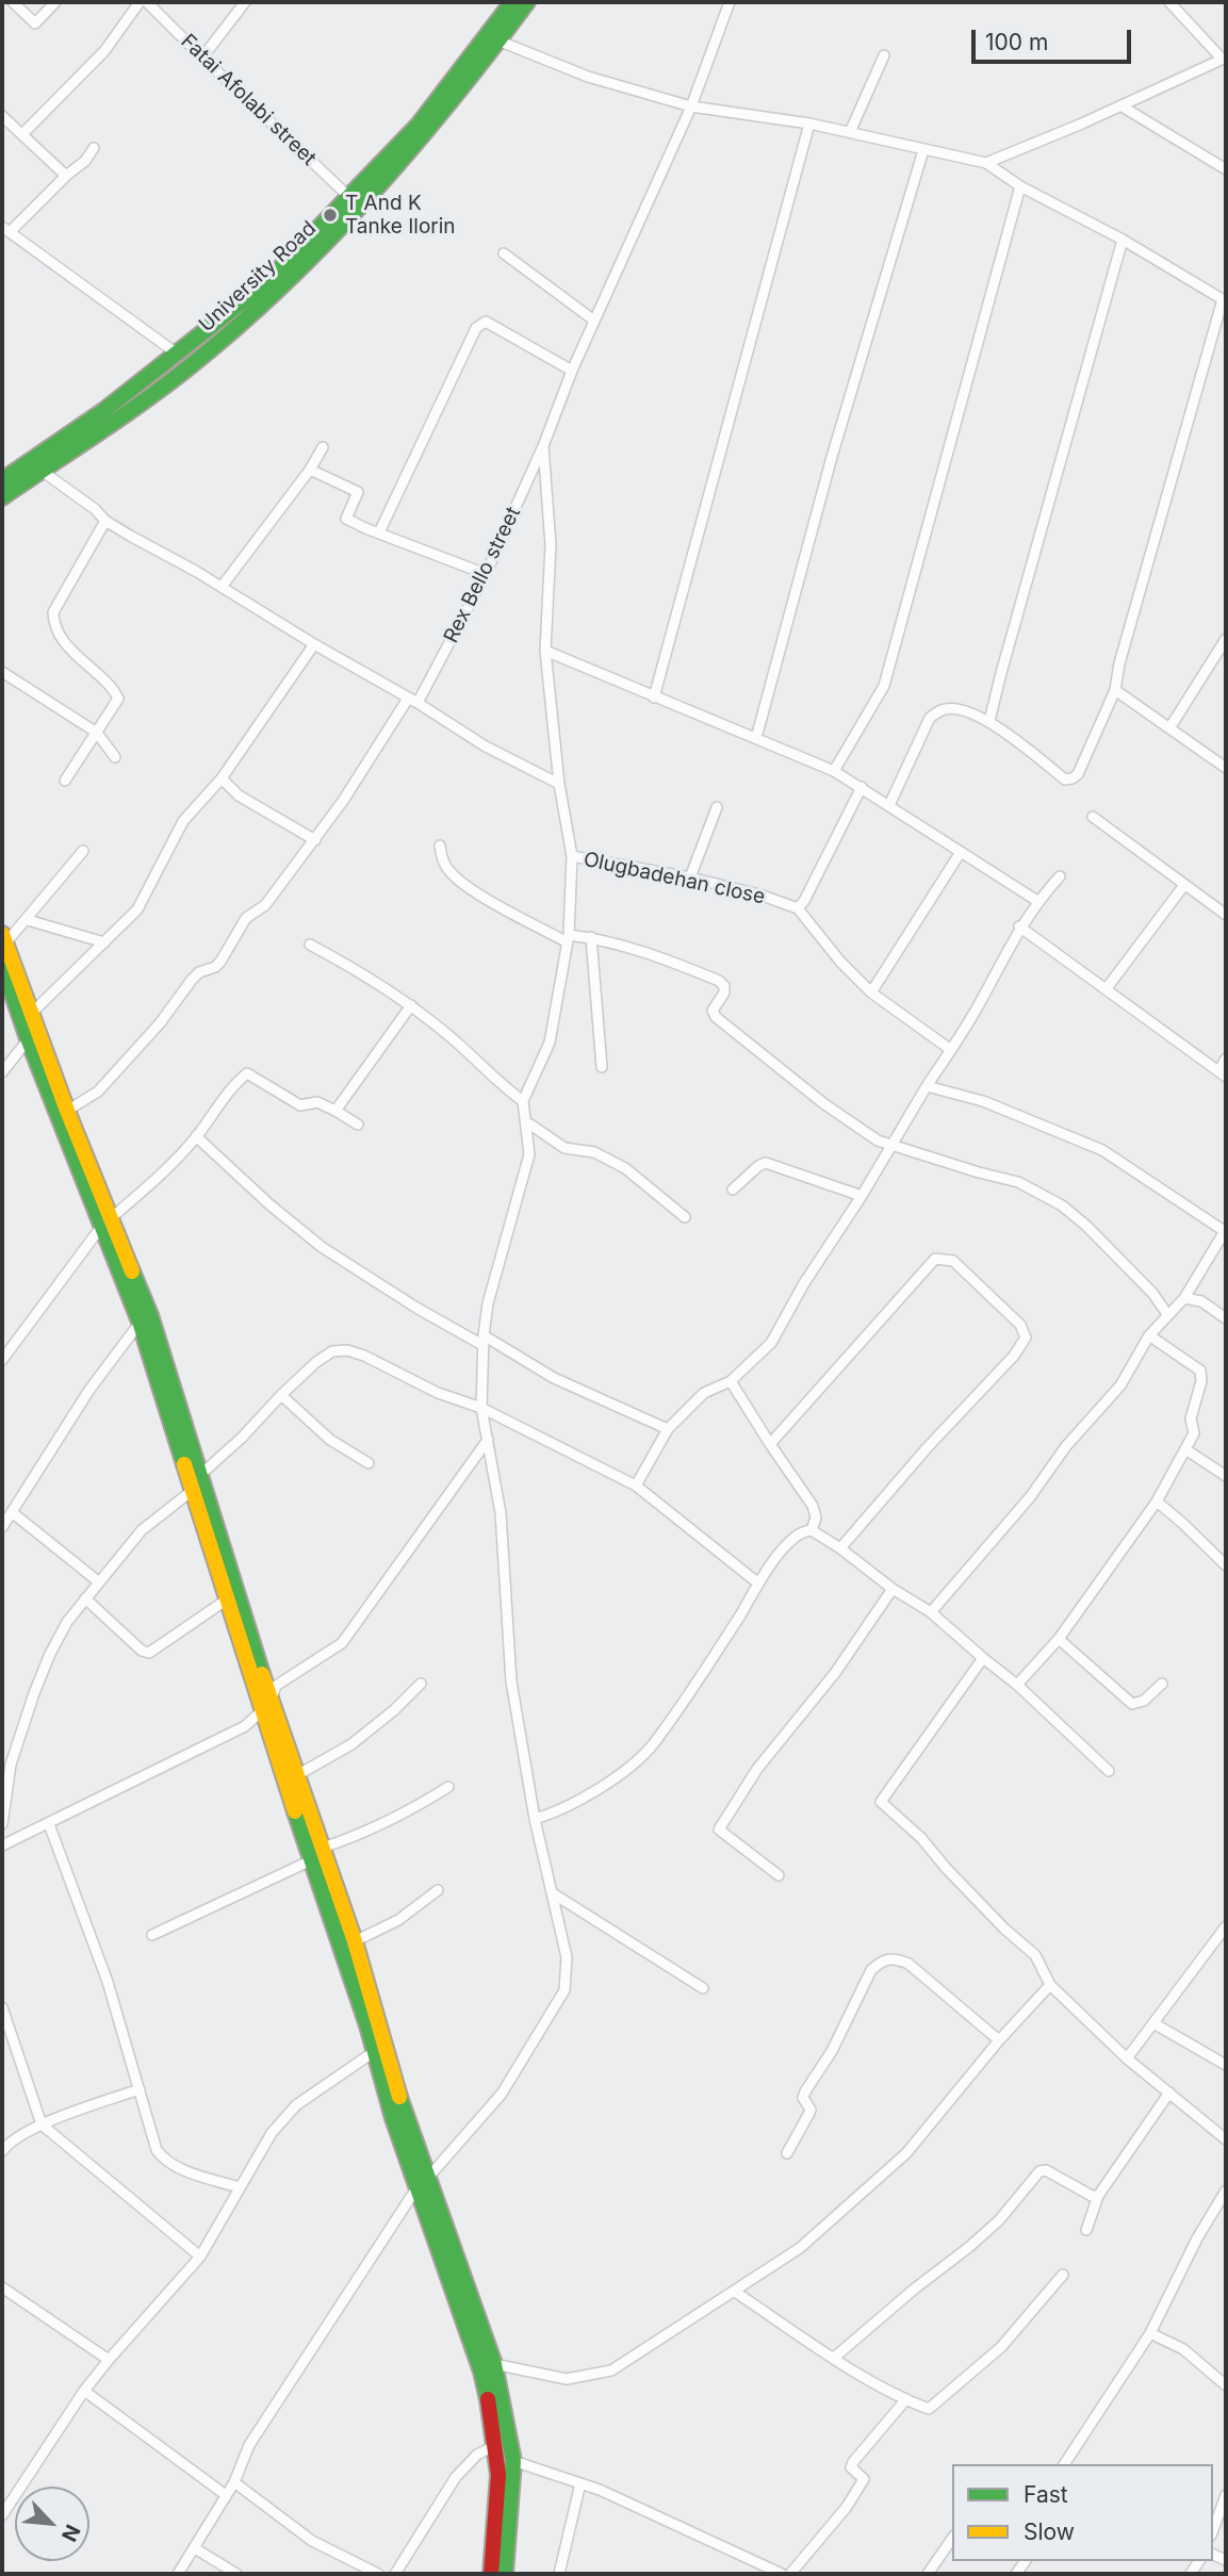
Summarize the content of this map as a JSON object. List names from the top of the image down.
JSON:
{
  "streets": {
    "main road": ["University Road"],
    "street": ["Fatai Afolabi street", "Rex Bello street", "Olugbadehan close"]
  },
  "crossings": [
    ["Fatai Afolabi street", "University Road"]
  ],
  "places": ["T And K Tanke Ilorin"],
  "legend": ["Fast", "Slow"],
  "scale_bar": "100 m",
  "north": "bottom right"
}
